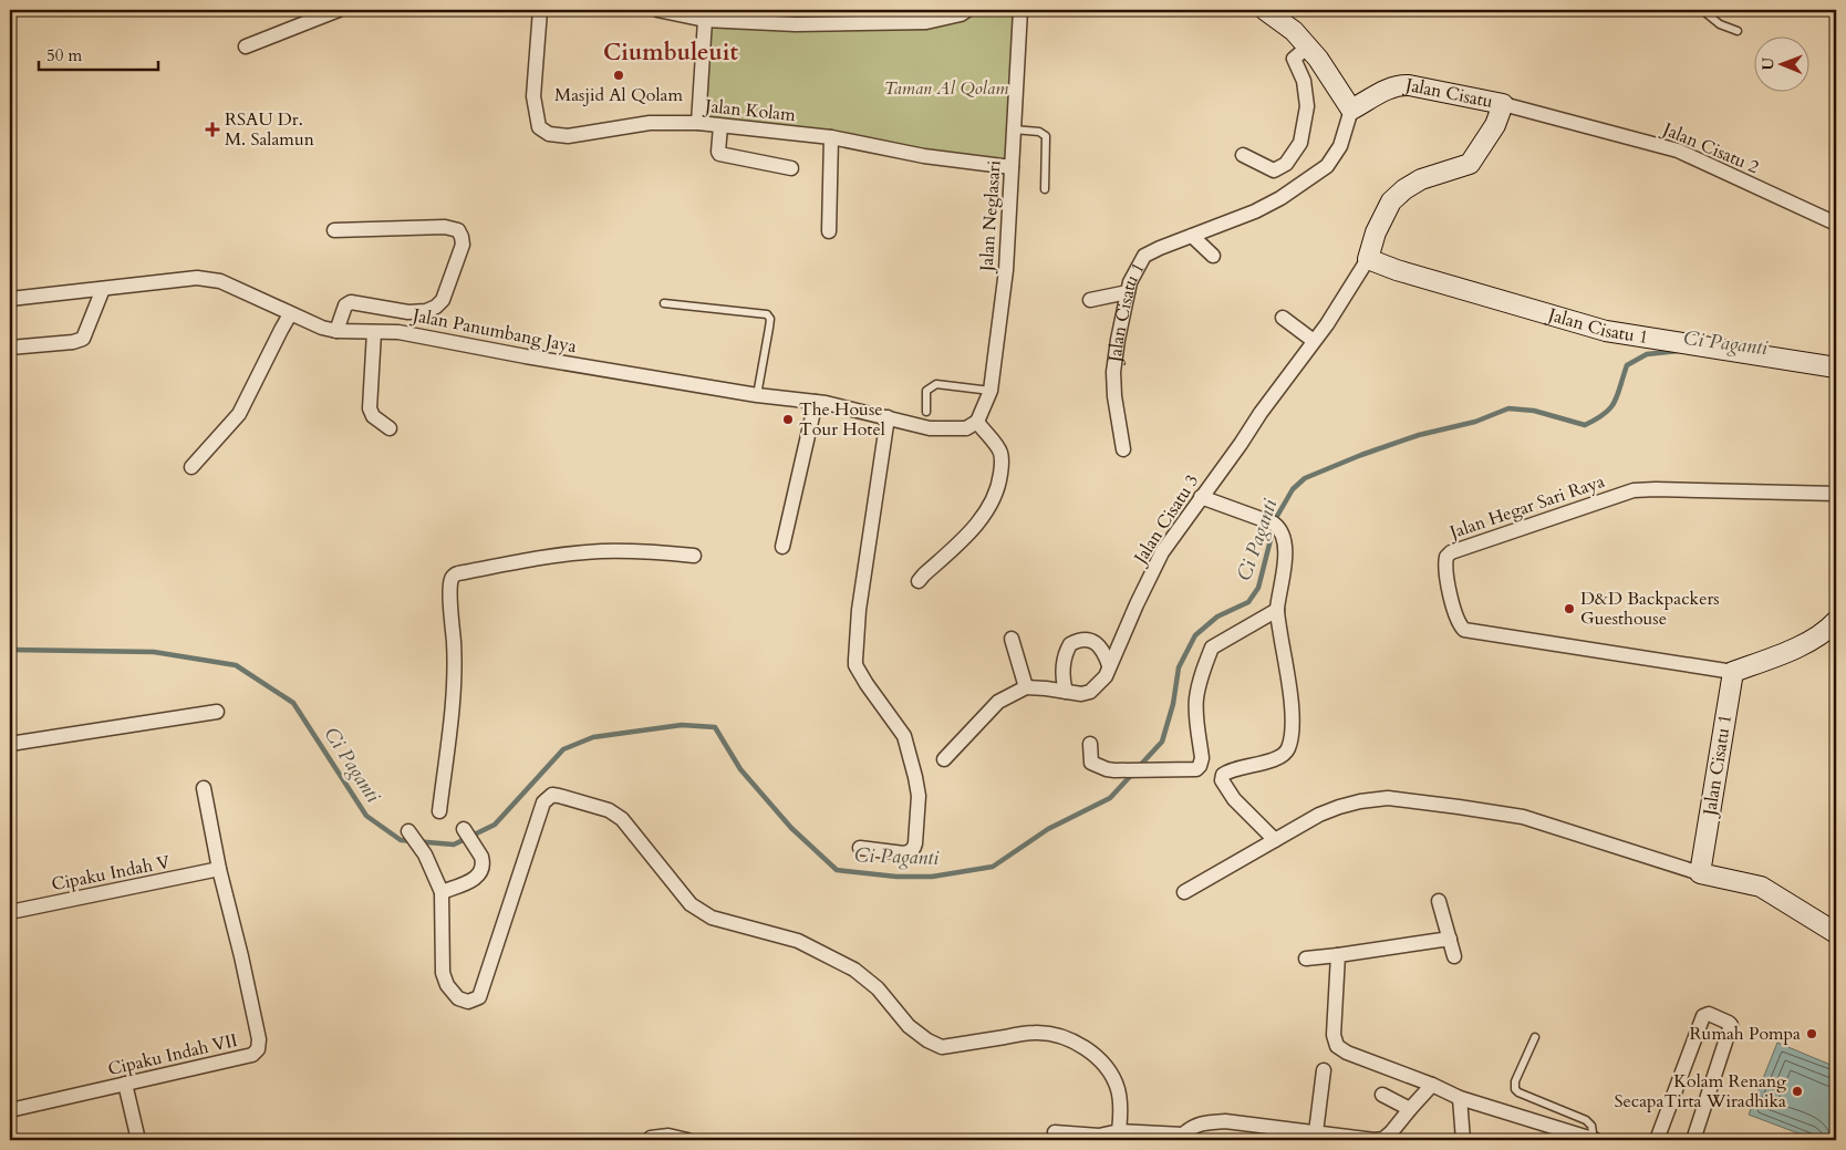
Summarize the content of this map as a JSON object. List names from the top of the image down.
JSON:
{
  "streets": {
    "street": [
      "Jalan Cisatu",
      "Jalan Kolam",
      "Jalan Cisatu 2",
      "Jalan Neglasari",
      "Jalan Cisatu 1",
      "Jalan Panumbang Jaya",
      "Jalan Hegar Sari Raya",
      "Jalan Cisatu 3",
      "Cipaku Indah V",
      "Cipaku Indah VII"
    ]
  },
  "crossings": [
    ["Jalan Cisatu", "Jalan Cisatu 2"],
    ["Jalan Cisatu", "Jalan Cisatu 1"],
    ["Jalan Cisatu", "Jalan Cisatu 3"],
    ["Jalan Kolam", "Jalan Neglasari"],
    ["Jalan Neglasari", "Jalan Panumbang Jaya"],
    ["Jalan Cisatu 1", "Jalan Hegar Sari Raya"],
    ["Jalan Cisatu 1", "Jalan Cisatu 3"],
    ["Cipaku Indah V", "Cipaku Indah VII"]
  ],
  "districts": ["Ciumbuleuit"],
  "water": ["Ci Paganti"],
  "parks": ["Taman Al Qolam"],
  "places": {
    "other": [
      "Masjid Al Qolam",
      "The House Tour Hotel",
      "D&D Backpackers Guesthouse",
      "Rumah Pompa",
      "Kolam Renang SecapaTirta Wiradhika"
    ],
    "health": ["RSAU Dr. M. Salamun"]
  },
  "scale_bar": "50 m",
  "north": "left"
}
